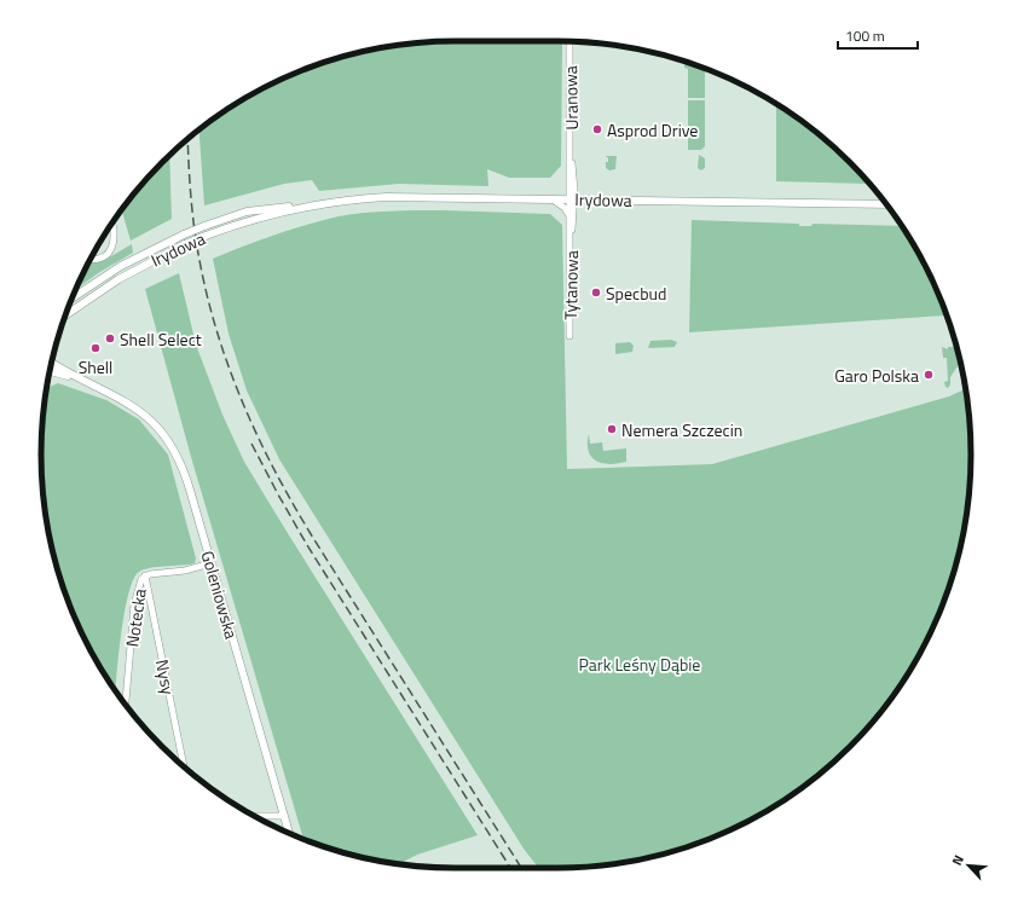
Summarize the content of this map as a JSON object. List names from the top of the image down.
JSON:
{
  "streets": {
    "street": [
      "Uranowa",
      "Irydowa",
      "Tytanowa",
      "Goleniowska",
      "Notecka",
      "Nysy"
    ]
  },
  "crossings": [
    ["Uranowa", "Irydowa"],
    ["Uranowa", "Tytanowa"],
    ["Irydowa", "Tytanowa"],
    ["Goleniowska", "Notecka"],
    ["Notecka", "Nysy"]
  ],
  "parks": ["Park Leśny Dąbie"],
  "places": [
    "Asprod Drive",
    "Specbud",
    "Shell Select",
    "Shell",
    "Garo Polska",
    "Nemera Szczecin"
  ],
  "scale_bar": "100 m",
  "north": "top left"
}
